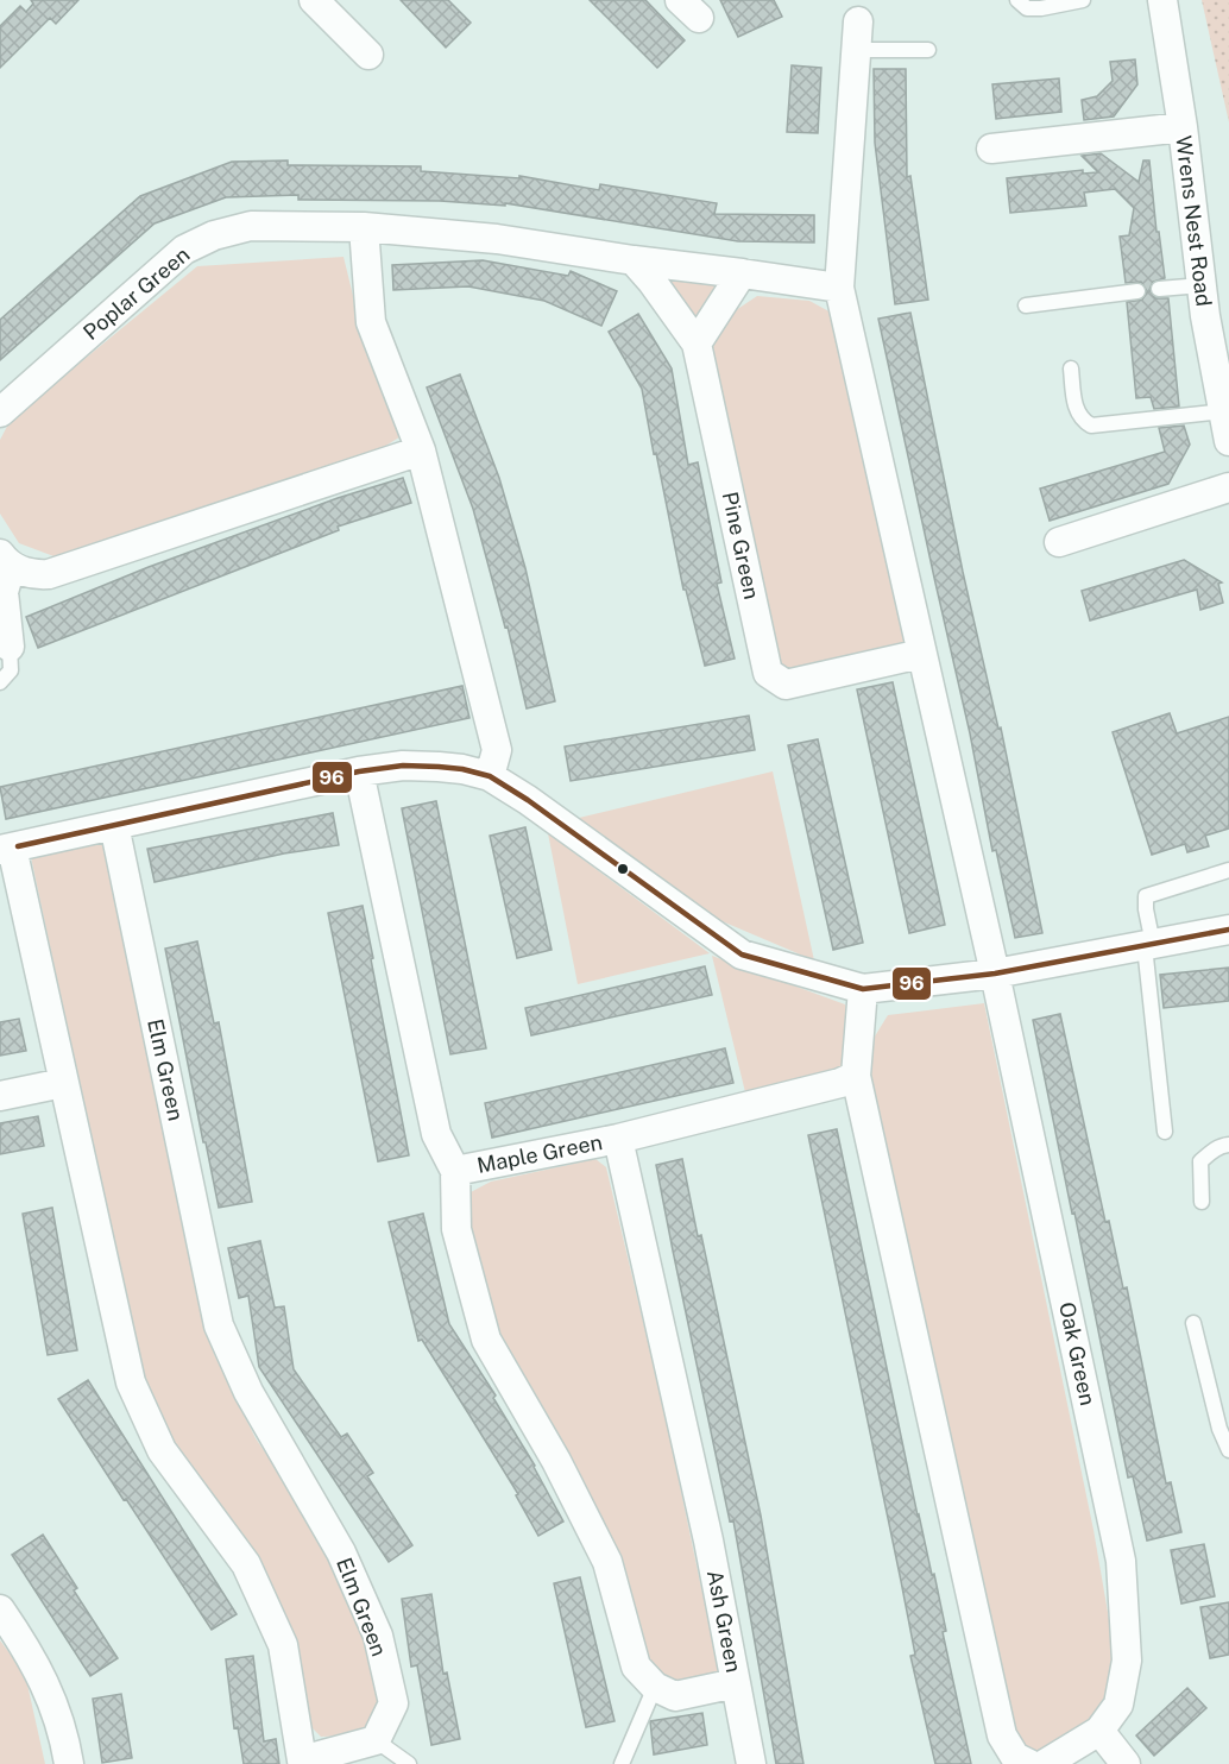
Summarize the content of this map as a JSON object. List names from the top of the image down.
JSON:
{
  "streets": {
    "street": [
      "Wrens Nest Road",
      "Poplar Green",
      "Pine Green",
      "Elm Green",
      "Maple Green",
      "Oak Green",
      "Ash Green"
    ]
  },
  "crossings": [
    ["Maple Green", "Ash Green"]
  ],
  "lines": ["transit line 96"]
}
